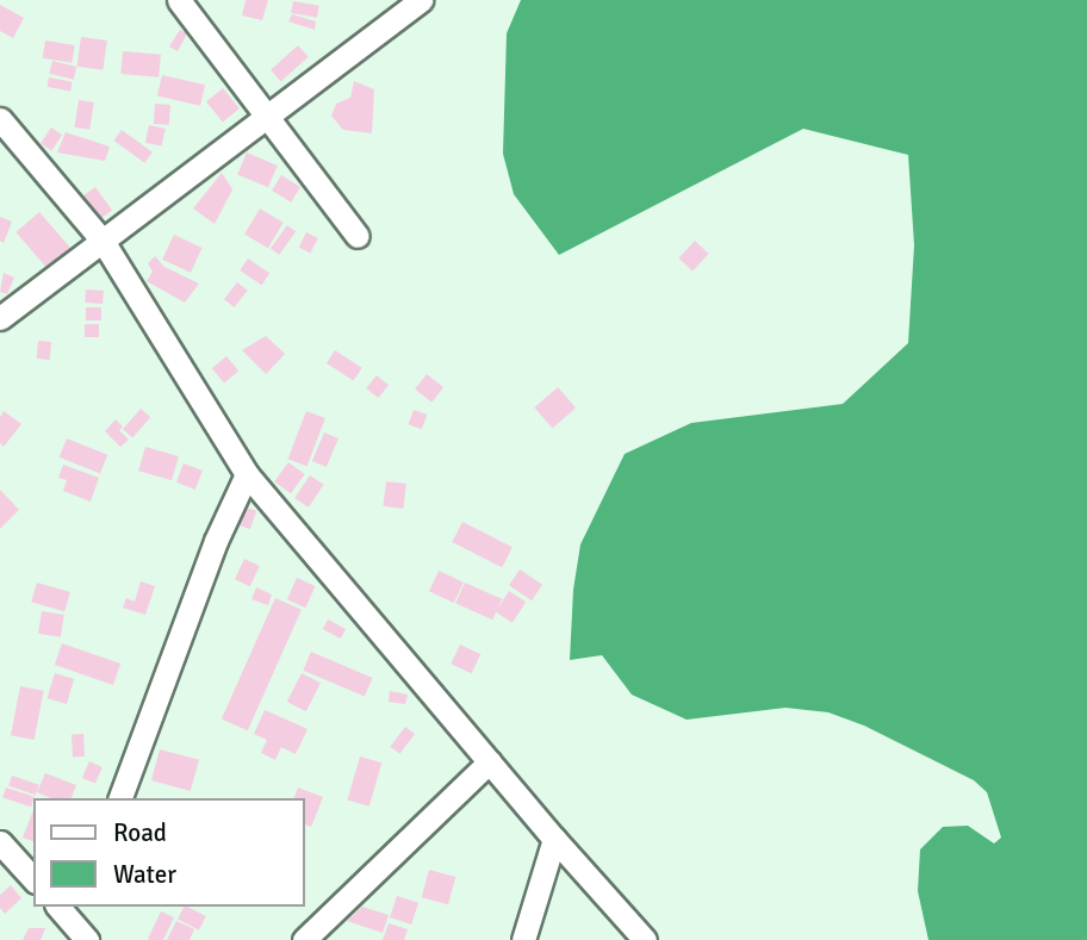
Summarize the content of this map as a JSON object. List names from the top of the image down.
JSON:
{
  "legend": ["Road", "Water"]
}
